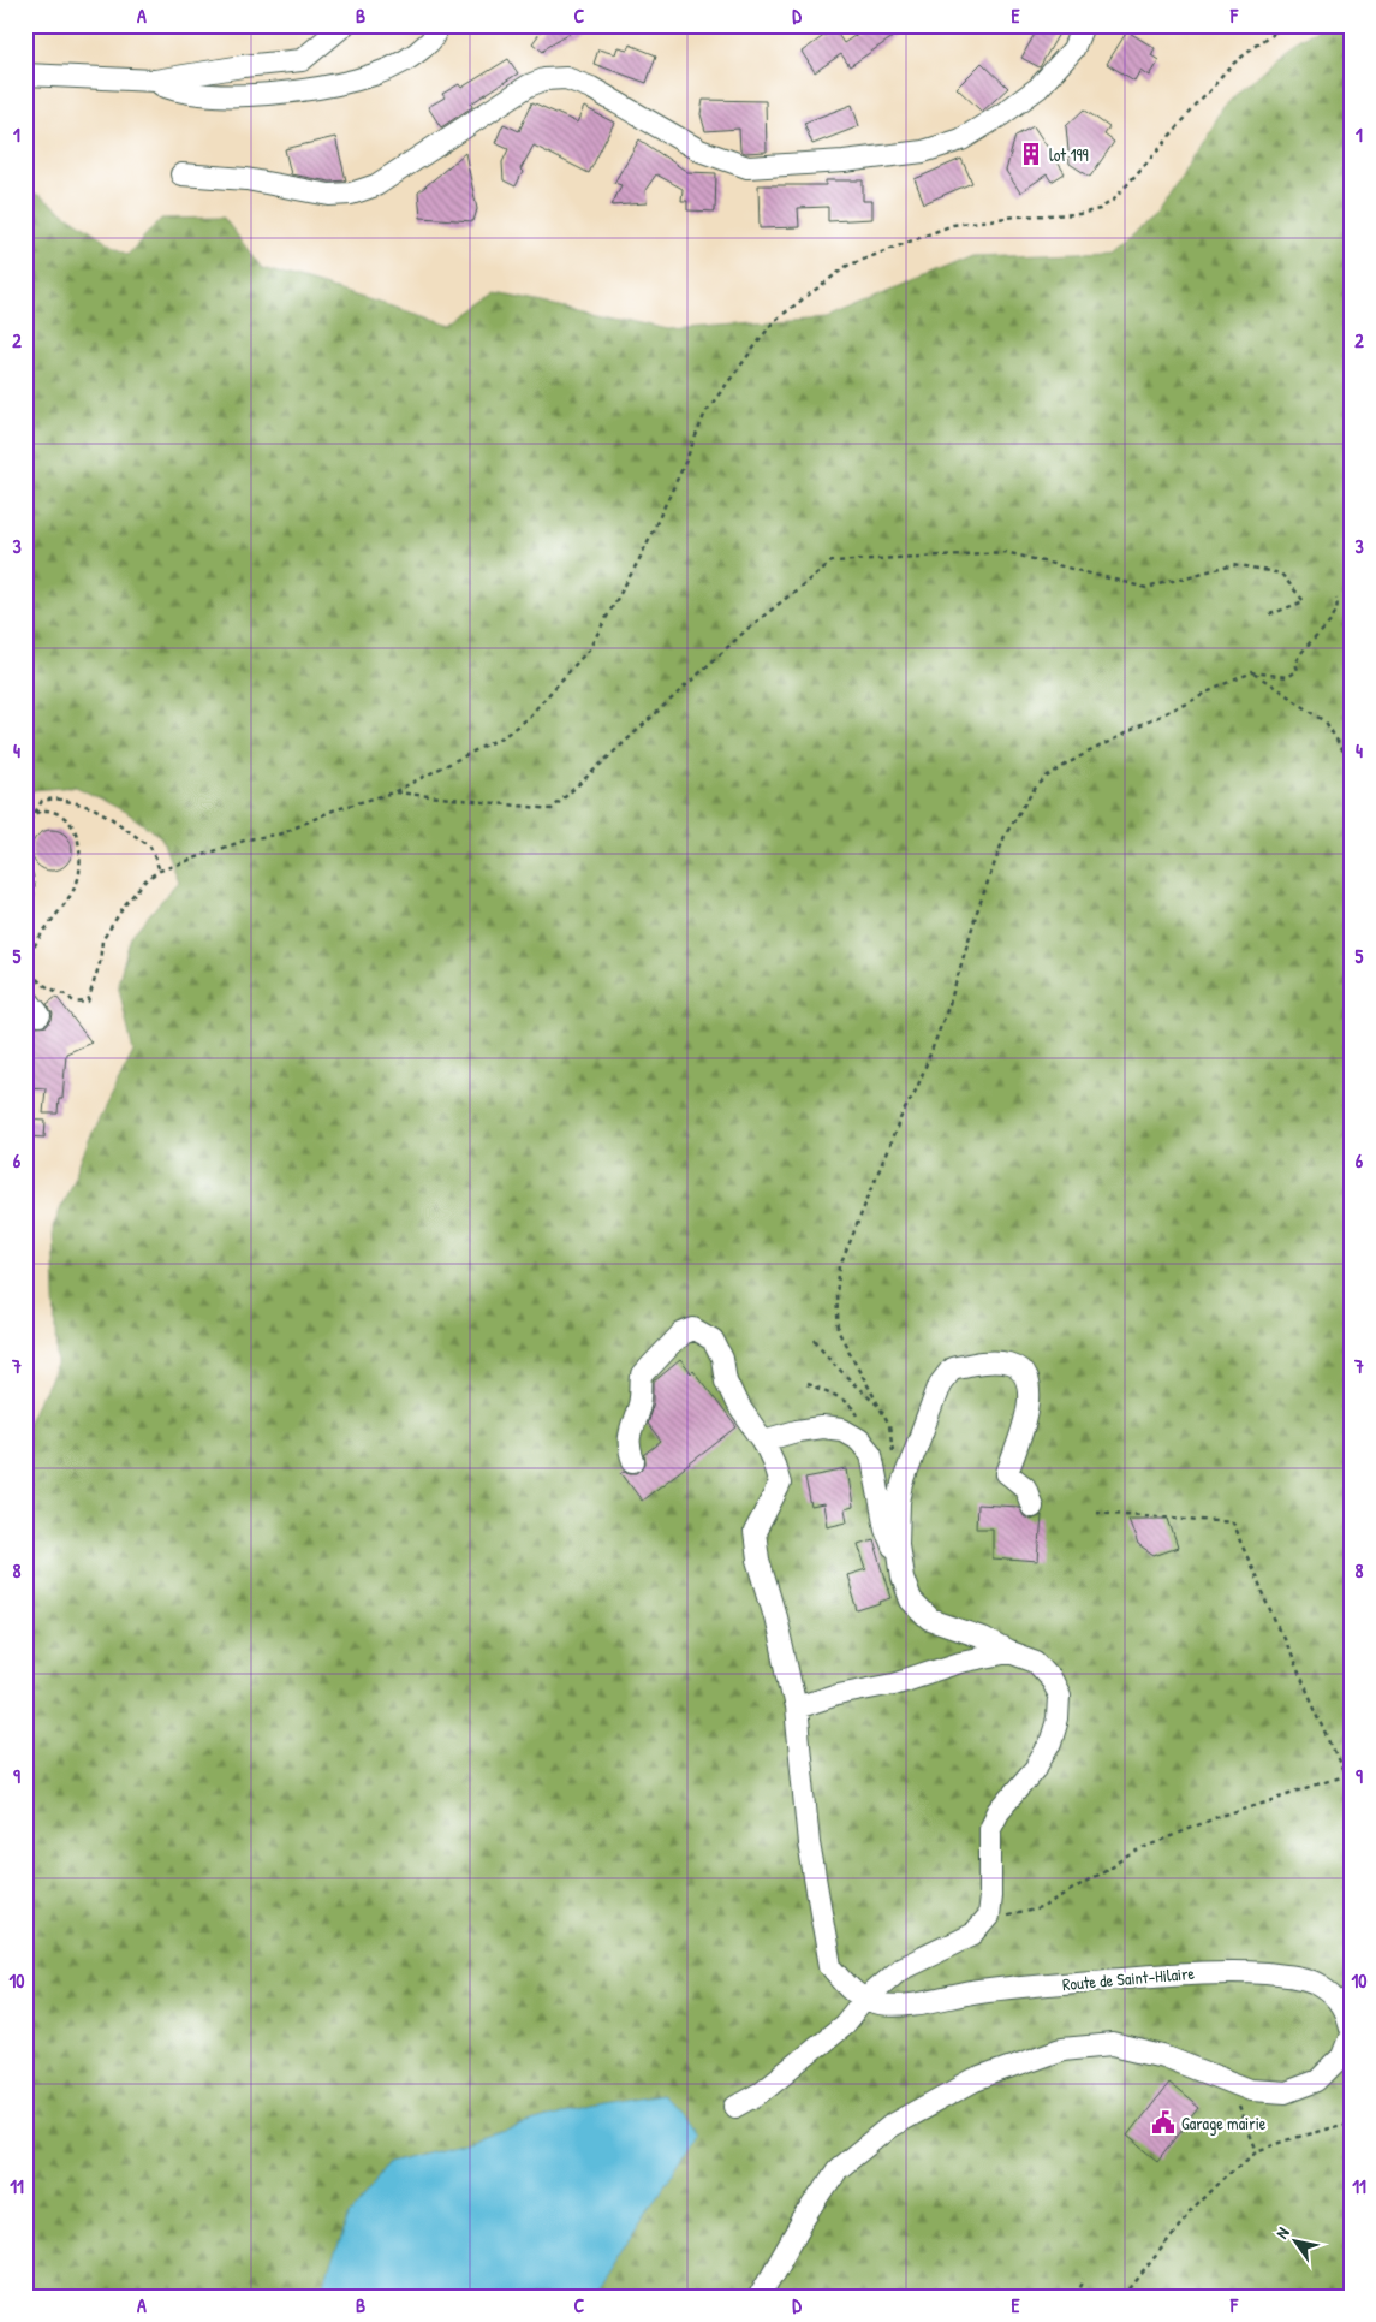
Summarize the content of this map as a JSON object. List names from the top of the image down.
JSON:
{
  "streets": {
    "street": ["Route de Saint-Hilaire"]
  },
  "places": {
    "building": ["lot 199"],
    "public building": ["Garage mairie"]
  },
  "north": "top left",
  "grid": {
    "columns": [
      "A",
      "B",
      "C",
      "D",
      "E",
      "F"
    ],
    "rows": [
      "1",
      "2",
      "3",
      "4",
      "5",
      "6",
      "7",
      "8",
      "9",
      "10",
      "11"
    ]
  }
}
